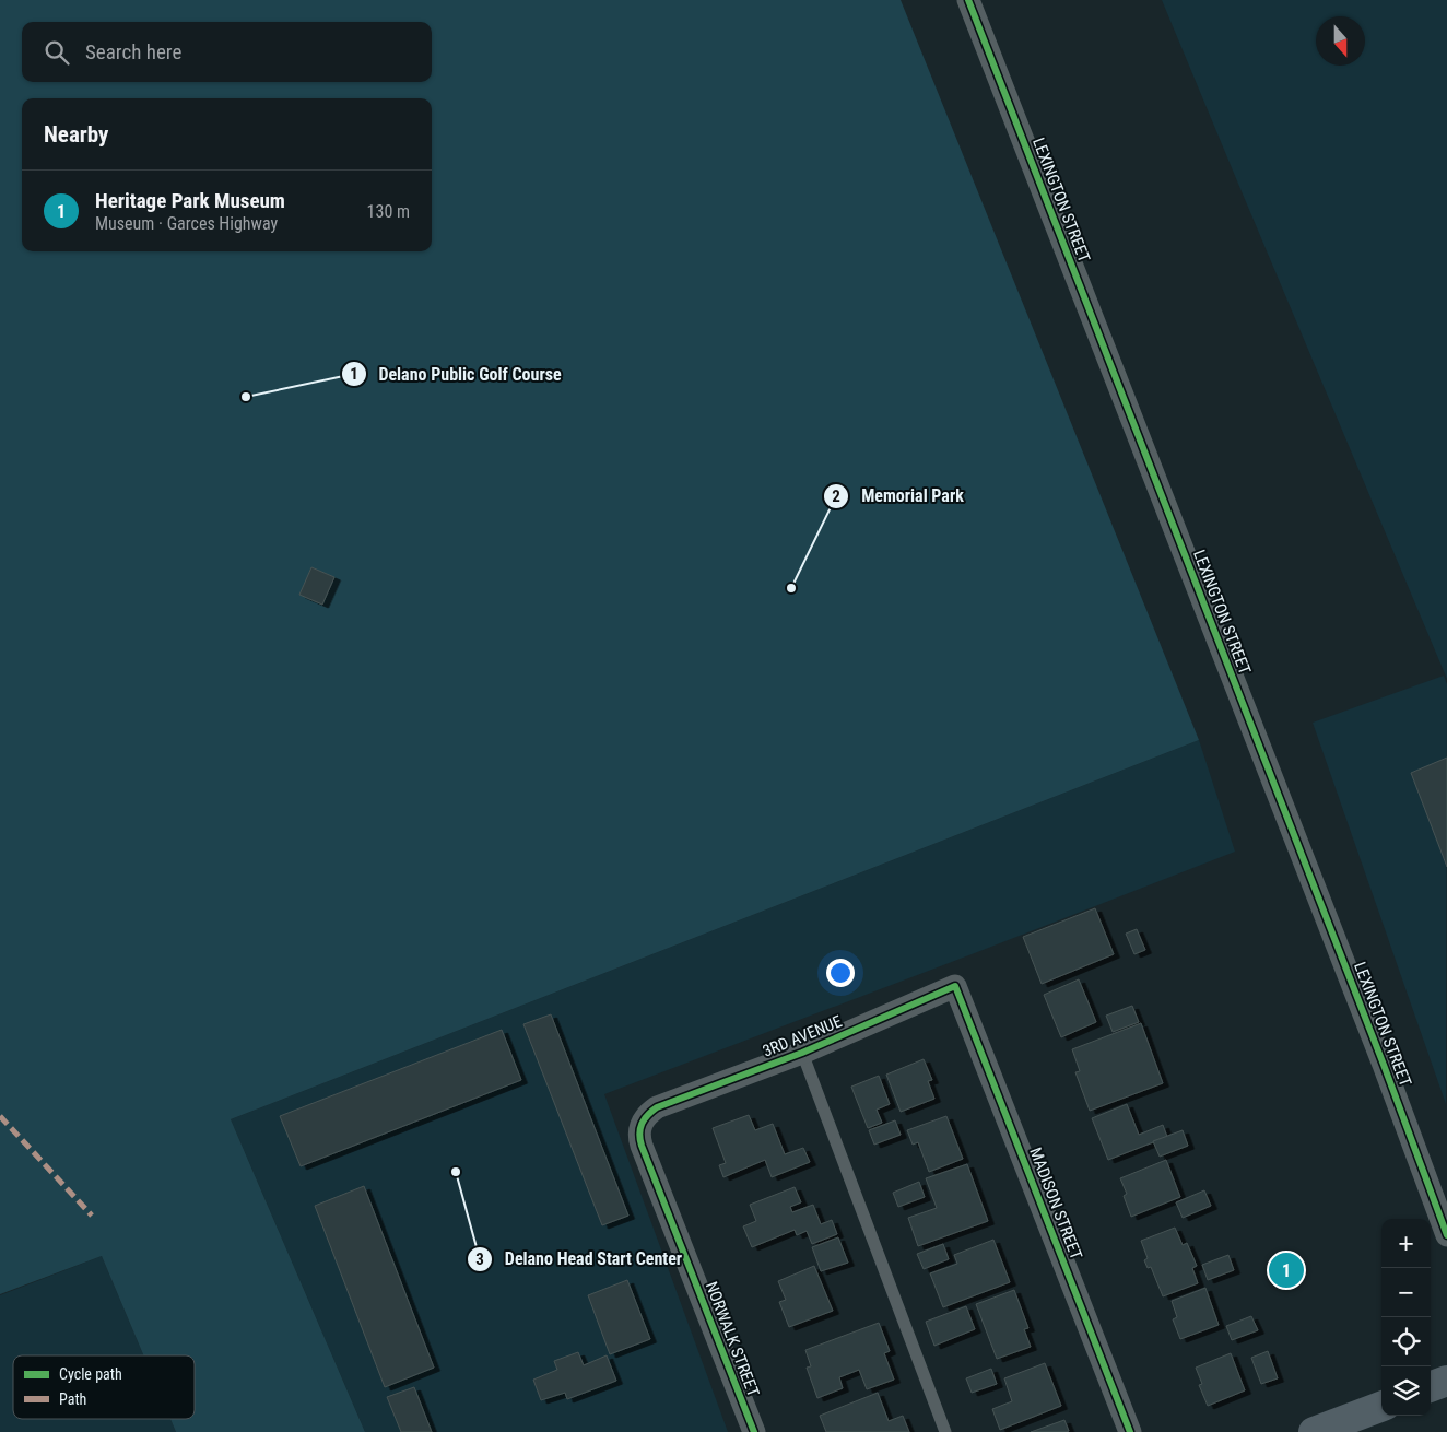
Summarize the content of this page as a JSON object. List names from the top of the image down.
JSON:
{
  "streets": {
    "street": [
      "LEXINGTON STREET",
      "3RD AVENUE",
      "MADISON STREET",
      "NORWALK STREET"
    ]
  },
  "crossings": [
    ["3RD AVENUE", "MADISON STREET"],
    ["3RD AVENUE", "NORWALK STREET"]
  ],
  "places": ["Delano Public Golf Course", "Memorial Park", "Delano Head Start Center"],
  "legend": ["Cycle path", "Path"],
  "north": "bottom",
  "page": {
    "search": "Search here",
    "heading": "Nearby",
    "list": [
      {
        "mark": "1",
        "name": "Heritage Park Museum",
        "note": "Museum · Garces Highway",
        "value": "130 m"
      }
    ],
    "map_buttons": ["+", "−"],
    "pins": "1"
  }
}
